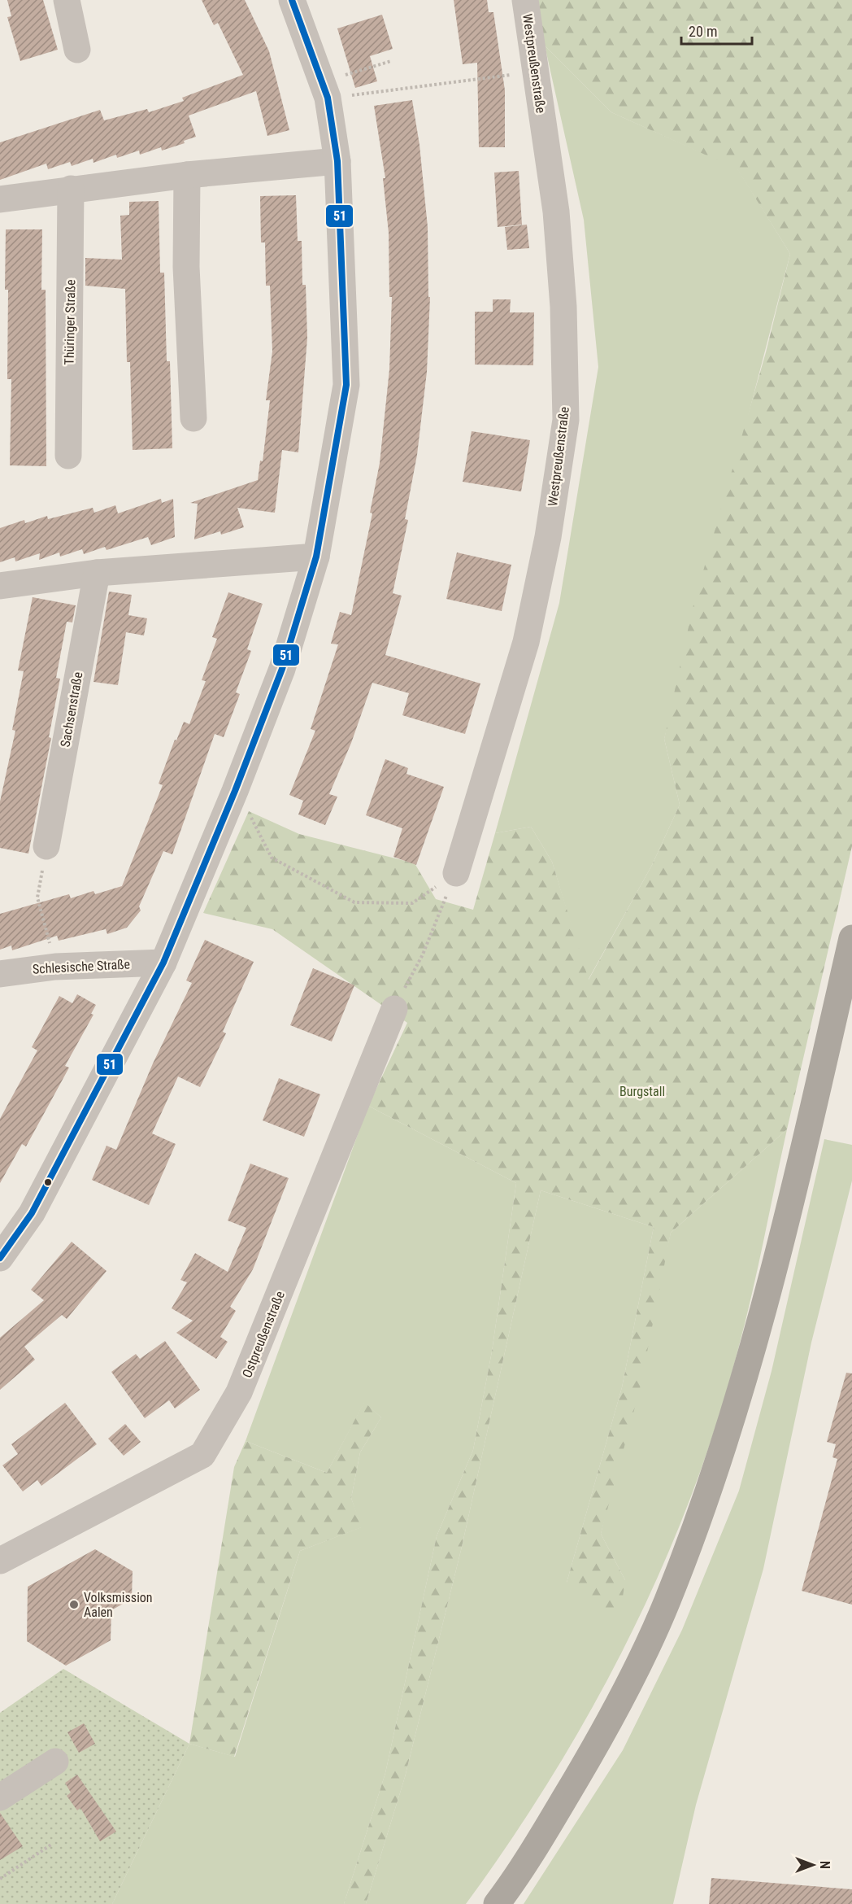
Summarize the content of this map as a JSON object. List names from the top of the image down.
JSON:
{
  "streets": {
    "street": [
      "Westpreußenstraße",
      "Thüringer Straße",
      "Sachsenstraße",
      "Schlesische Straße",
      "Ostpreußenstraße"
    ]
  },
  "parks": ["Burgstall"],
  "places": ["Volksmission Aalen"],
  "lines": ["transit line 51"],
  "scale_bar": "20 m",
  "north": "right"
}
